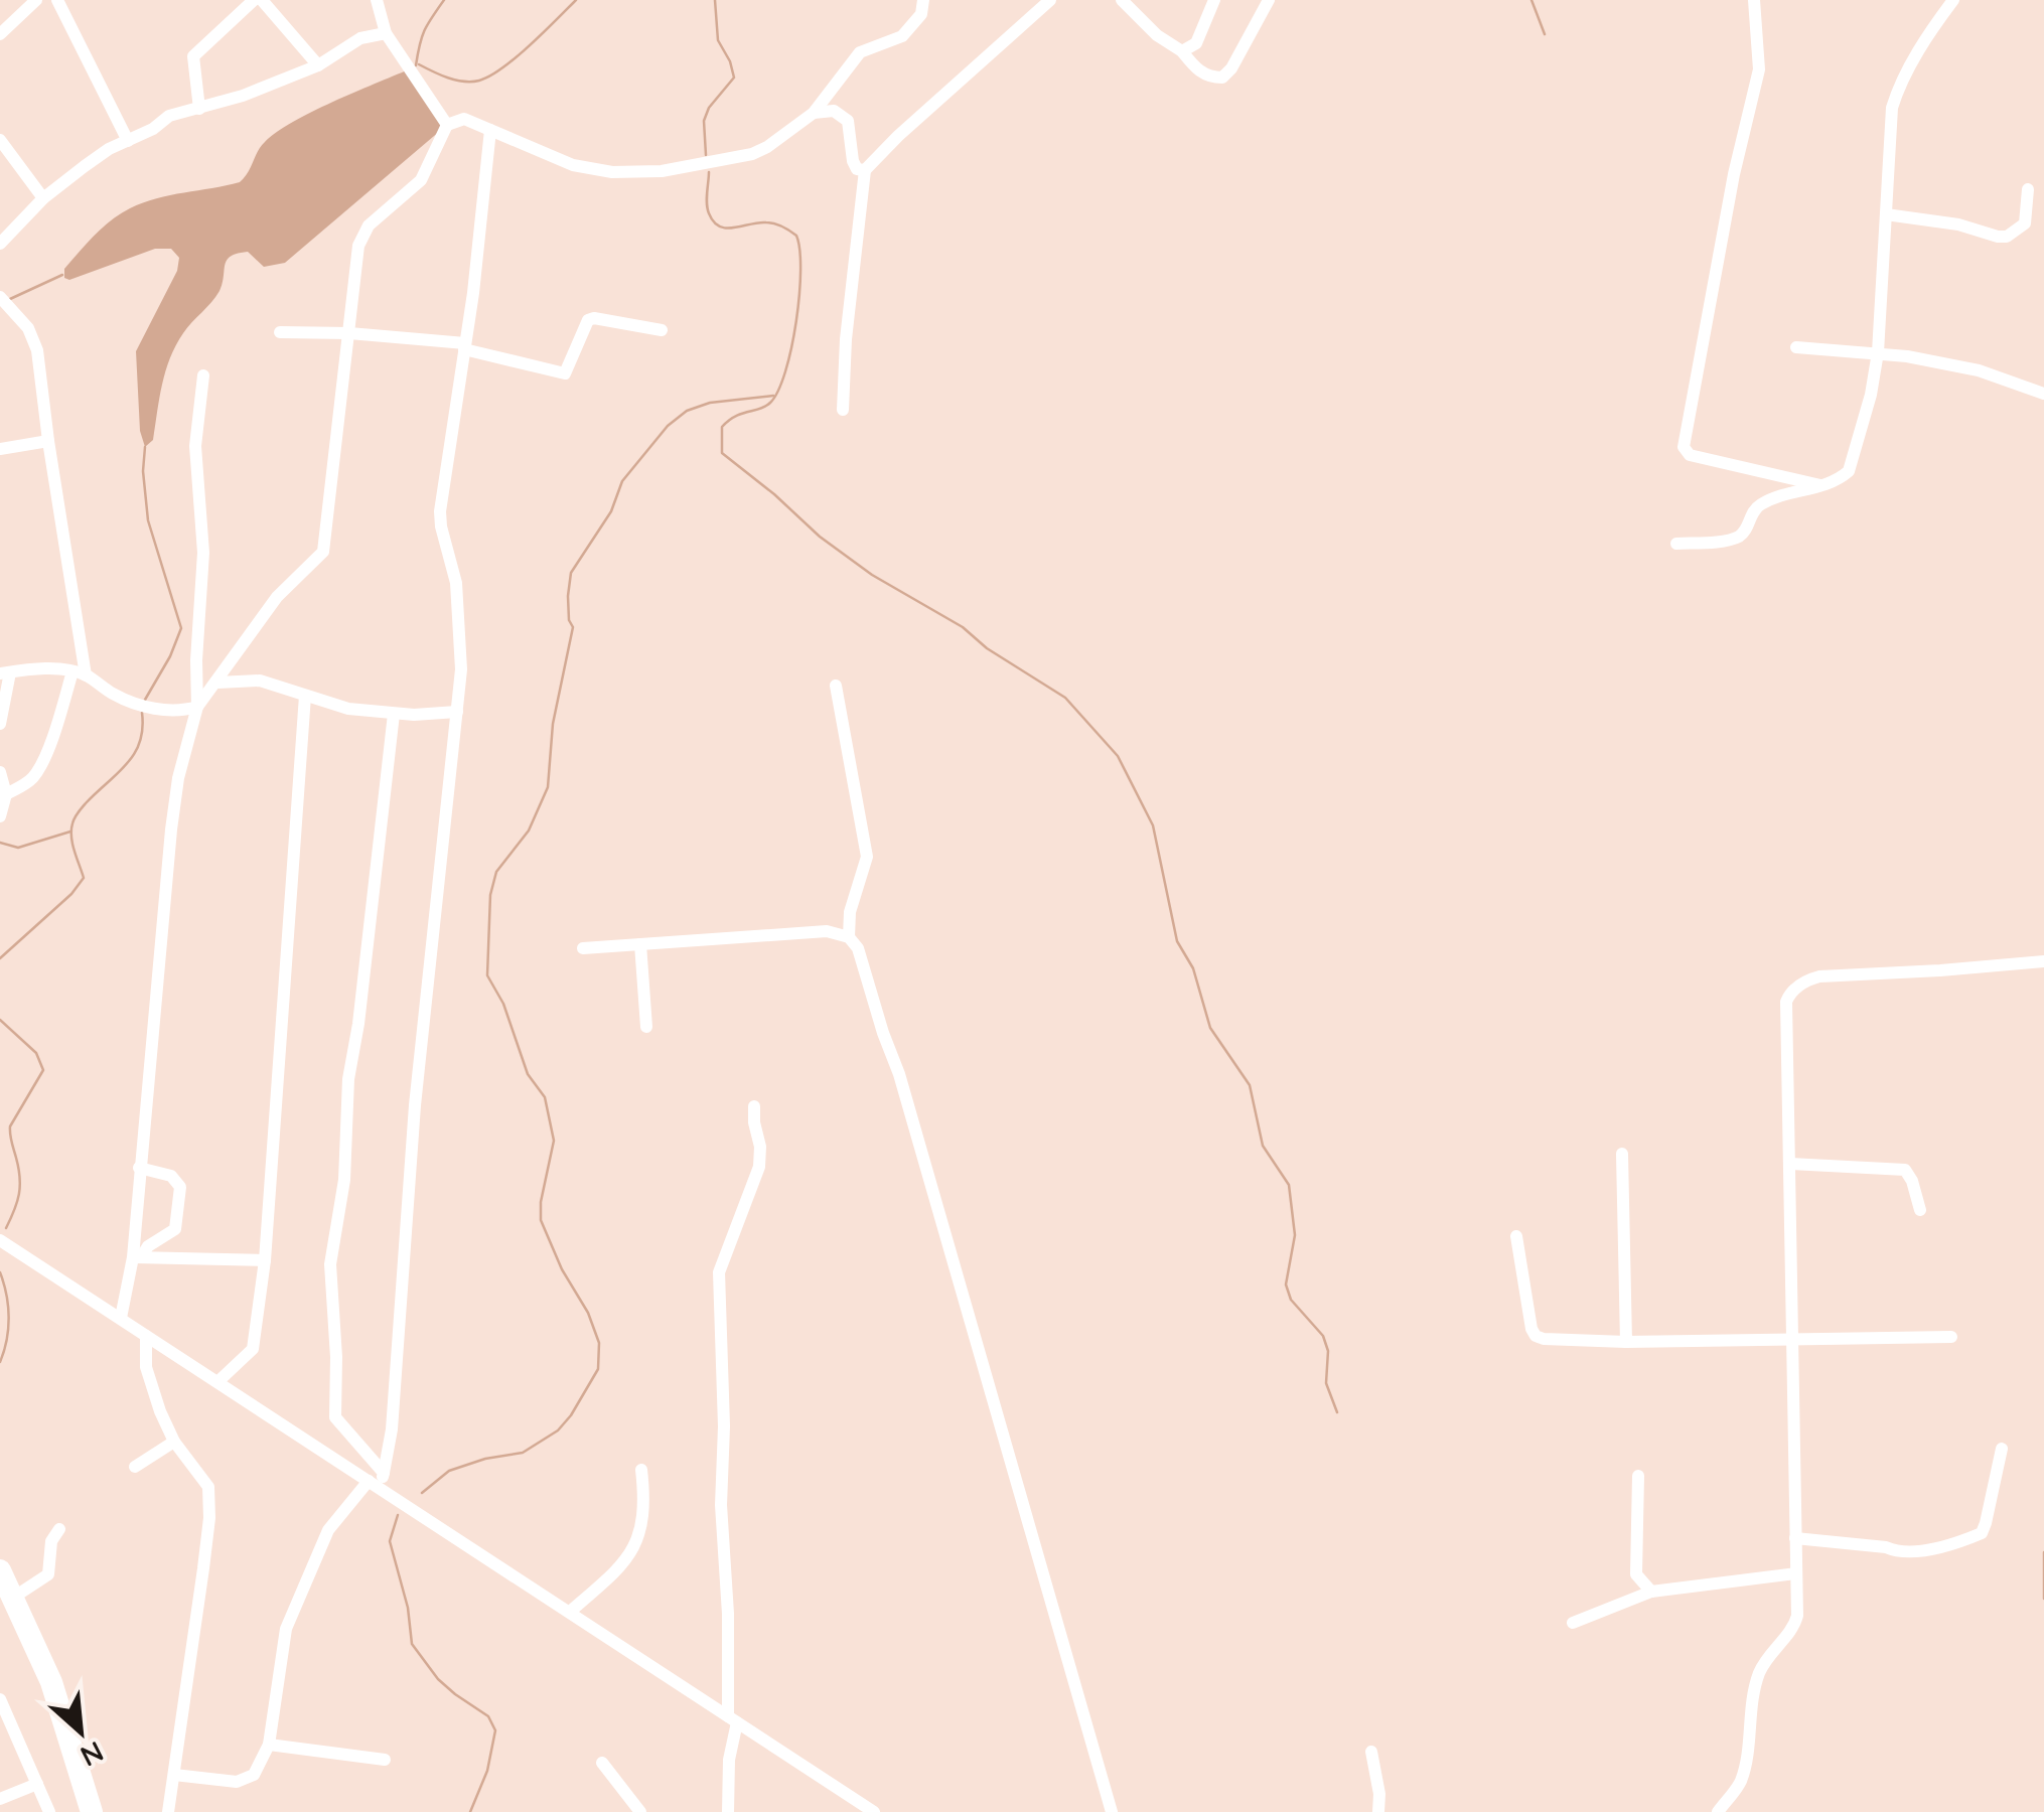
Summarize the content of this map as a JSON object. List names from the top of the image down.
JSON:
{
  "north": "bottom right"
}
